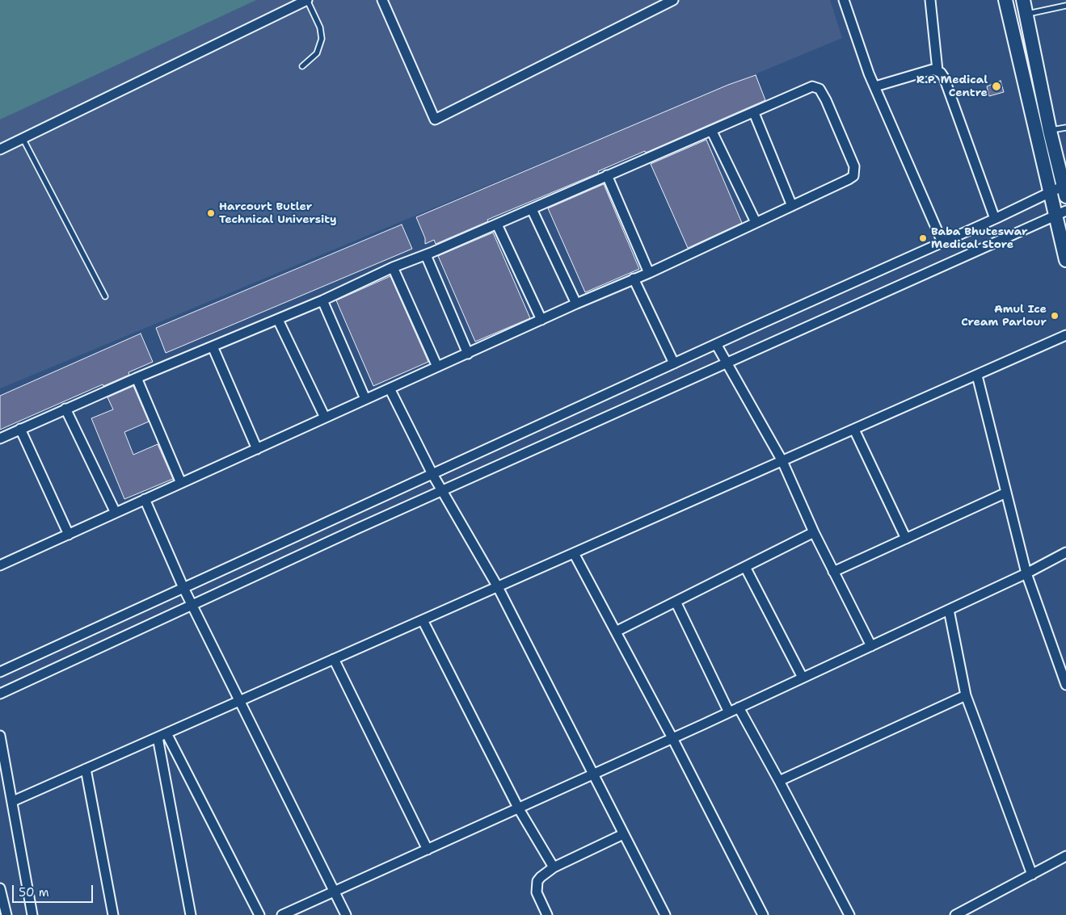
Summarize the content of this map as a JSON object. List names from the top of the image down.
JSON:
{
  "places": [
    "R.P. Medical Centre",
    "Harcourt Butler Technical University",
    "Baba Bhuteswar Medical Store",
    "Amul Ice Cream Parlour"
  ],
  "scale_bar": "50 m"
}
